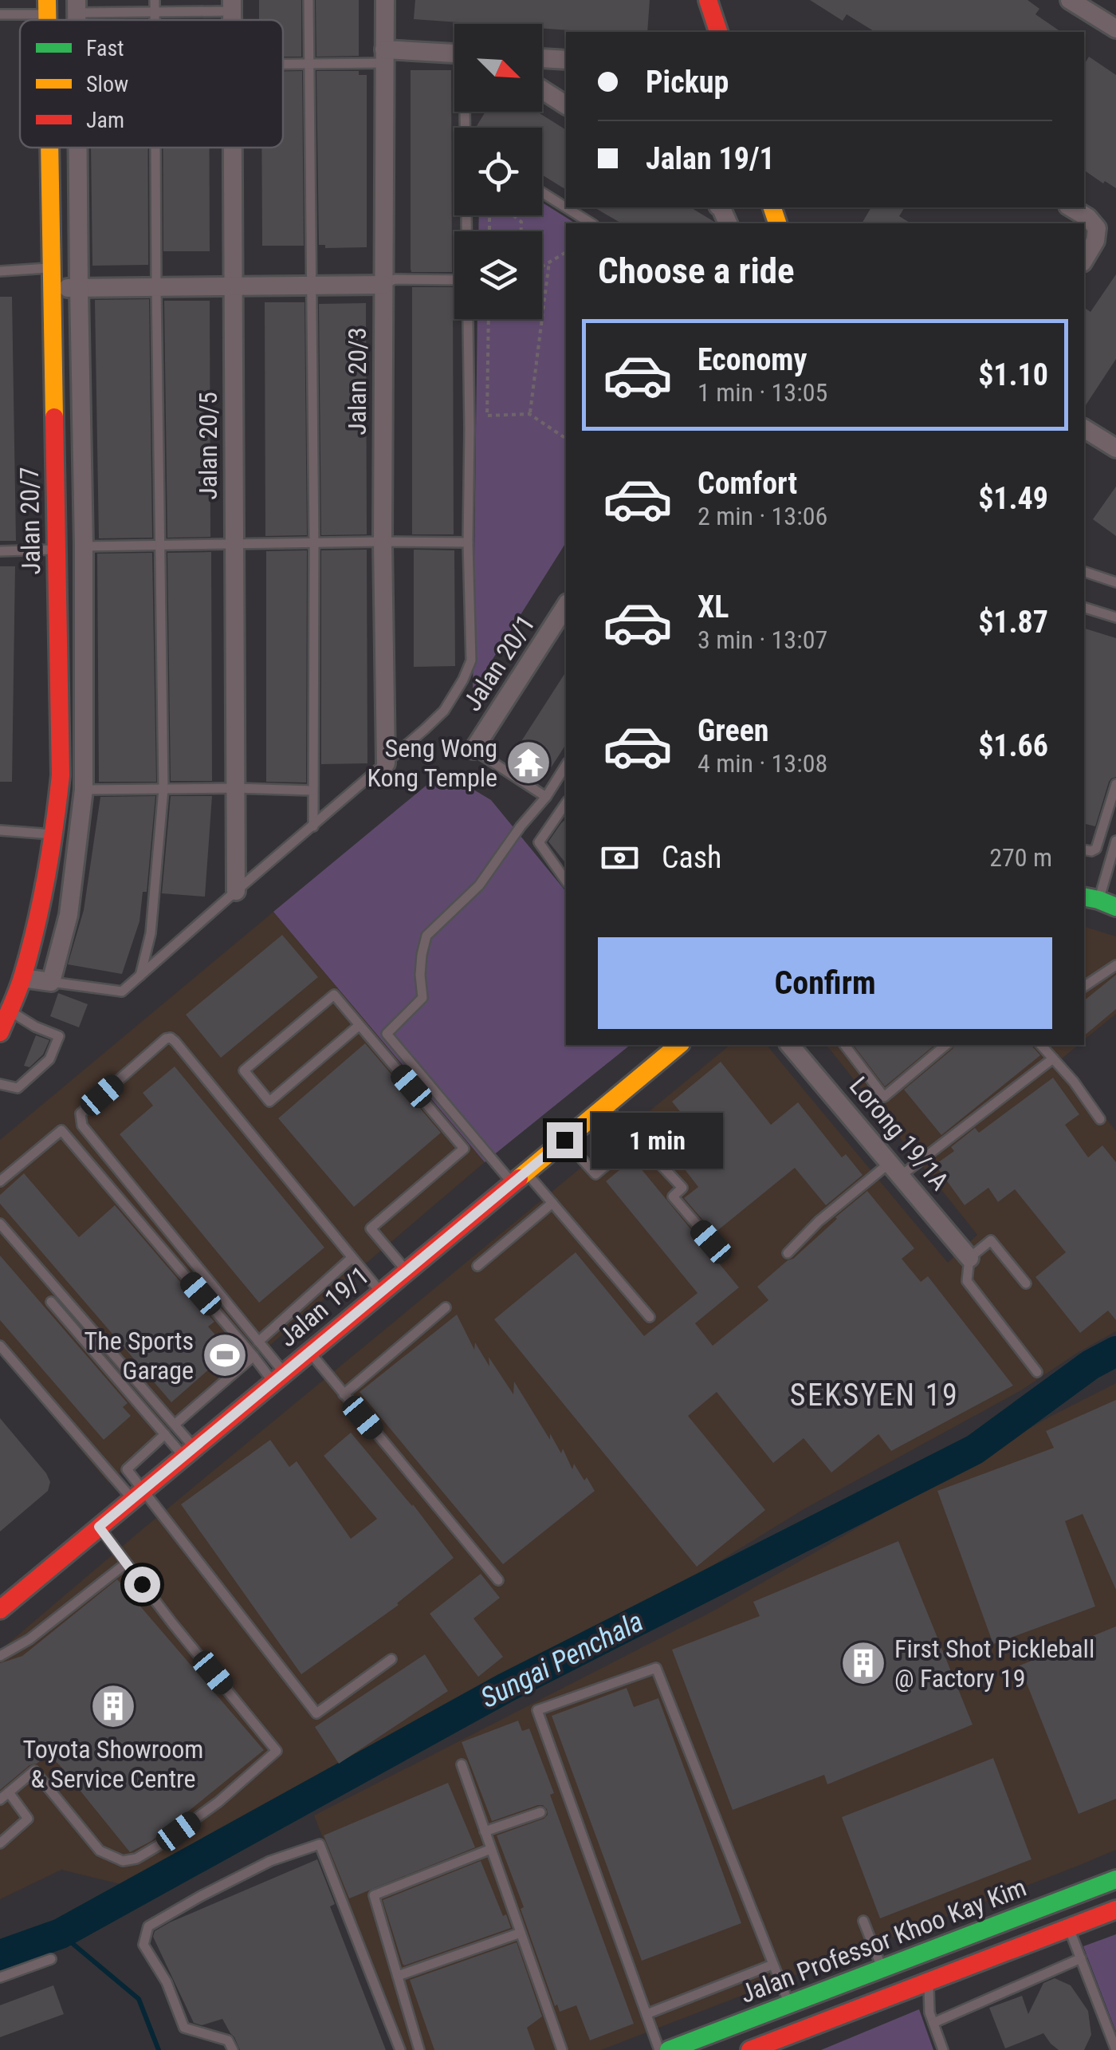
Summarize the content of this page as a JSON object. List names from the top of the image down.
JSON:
{
  "streets": {
    "main road": ["Jalan 20/7", "Jalan 19/1", "Jalan Professor Khoo Kay Kim"],
    "street": [
      "Jalan 20/3",
      "Jalan 20/5",
      "Jalan 20/1",
      "Lorong 19/1A"
    ]
  },
  "districts": ["SEKSYEN 19"],
  "water": ["Sungai Penchala"],
  "places": {
    "temple": ["Seng Wong Kong Temple"],
    "sports": ["The Sports Garage"],
    "building": ["First Shot Pickleball @ Factory 19", "Toyota Showroom & Service Centre"]
  },
  "legend": ["Fast", "Slow", "Jam"],
  "north": "bottom right",
  "page": {
    "banner": ["Pickup", "Jalan 19/1"],
    "heading": "Choose a ride",
    "list": [
      {
        "name": "Economy",
        "note": "1 min · 13:05",
        "value": "$1.10"
      },
      {
        "name": "Comfort",
        "note": "2 min · 13:06",
        "value": "$1.49"
      },
      {
        "name": "XL",
        "note": "3 min · 13:07",
        "value": "$1.87"
      },
      {
        "name": "Green",
        "note": "4 min · 13:08",
        "value": "$1.66"
      }
    ],
    "pay": ["Cash", "270 m"],
    "buttons": "Confirm",
    "bubble": "1 min"
  }
}
